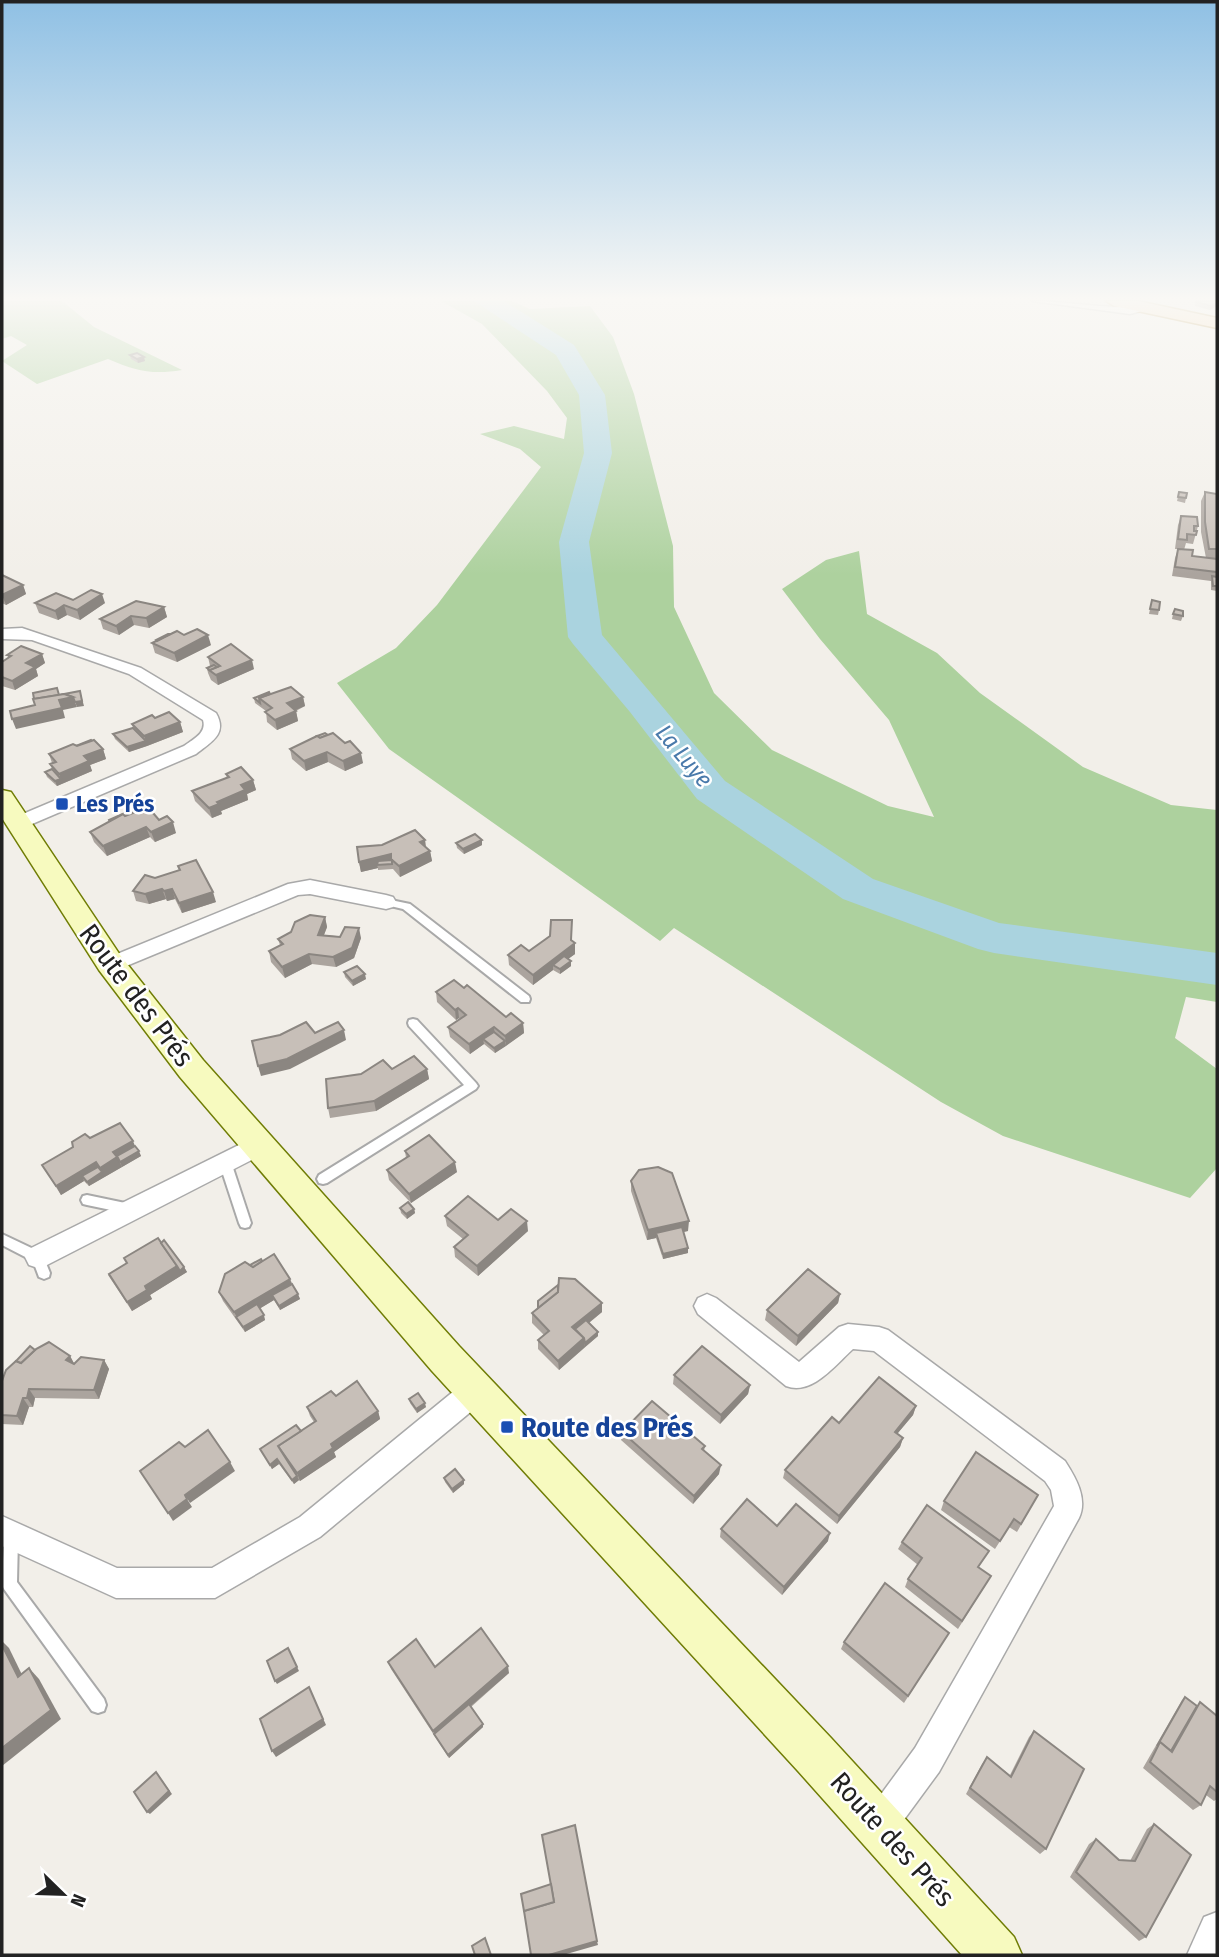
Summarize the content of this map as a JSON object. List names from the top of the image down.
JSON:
{
  "streets": {
    "street": ["Route des Prés"]
  },
  "water": ["La Luye"],
  "places": {
    "transit": ["Les Prés", "Route des Prés"]
  },
  "north": "bottom right"
}
